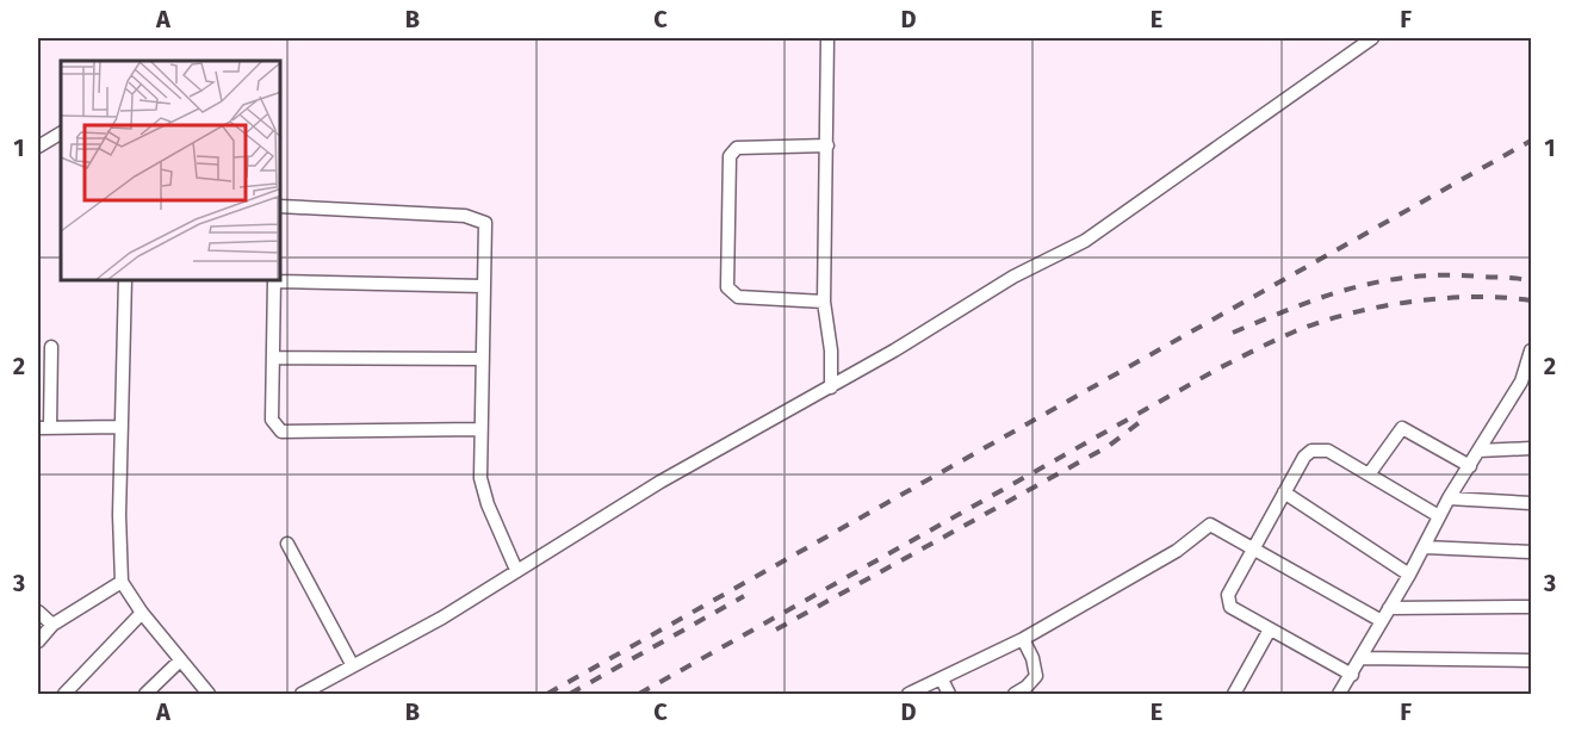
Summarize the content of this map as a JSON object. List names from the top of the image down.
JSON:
{
  "grid": {
    "columns": [
      "A",
      "B",
      "C",
      "D",
      "E",
      "F"
    ],
    "rows": ["1", "2", "3"]
  }
}
